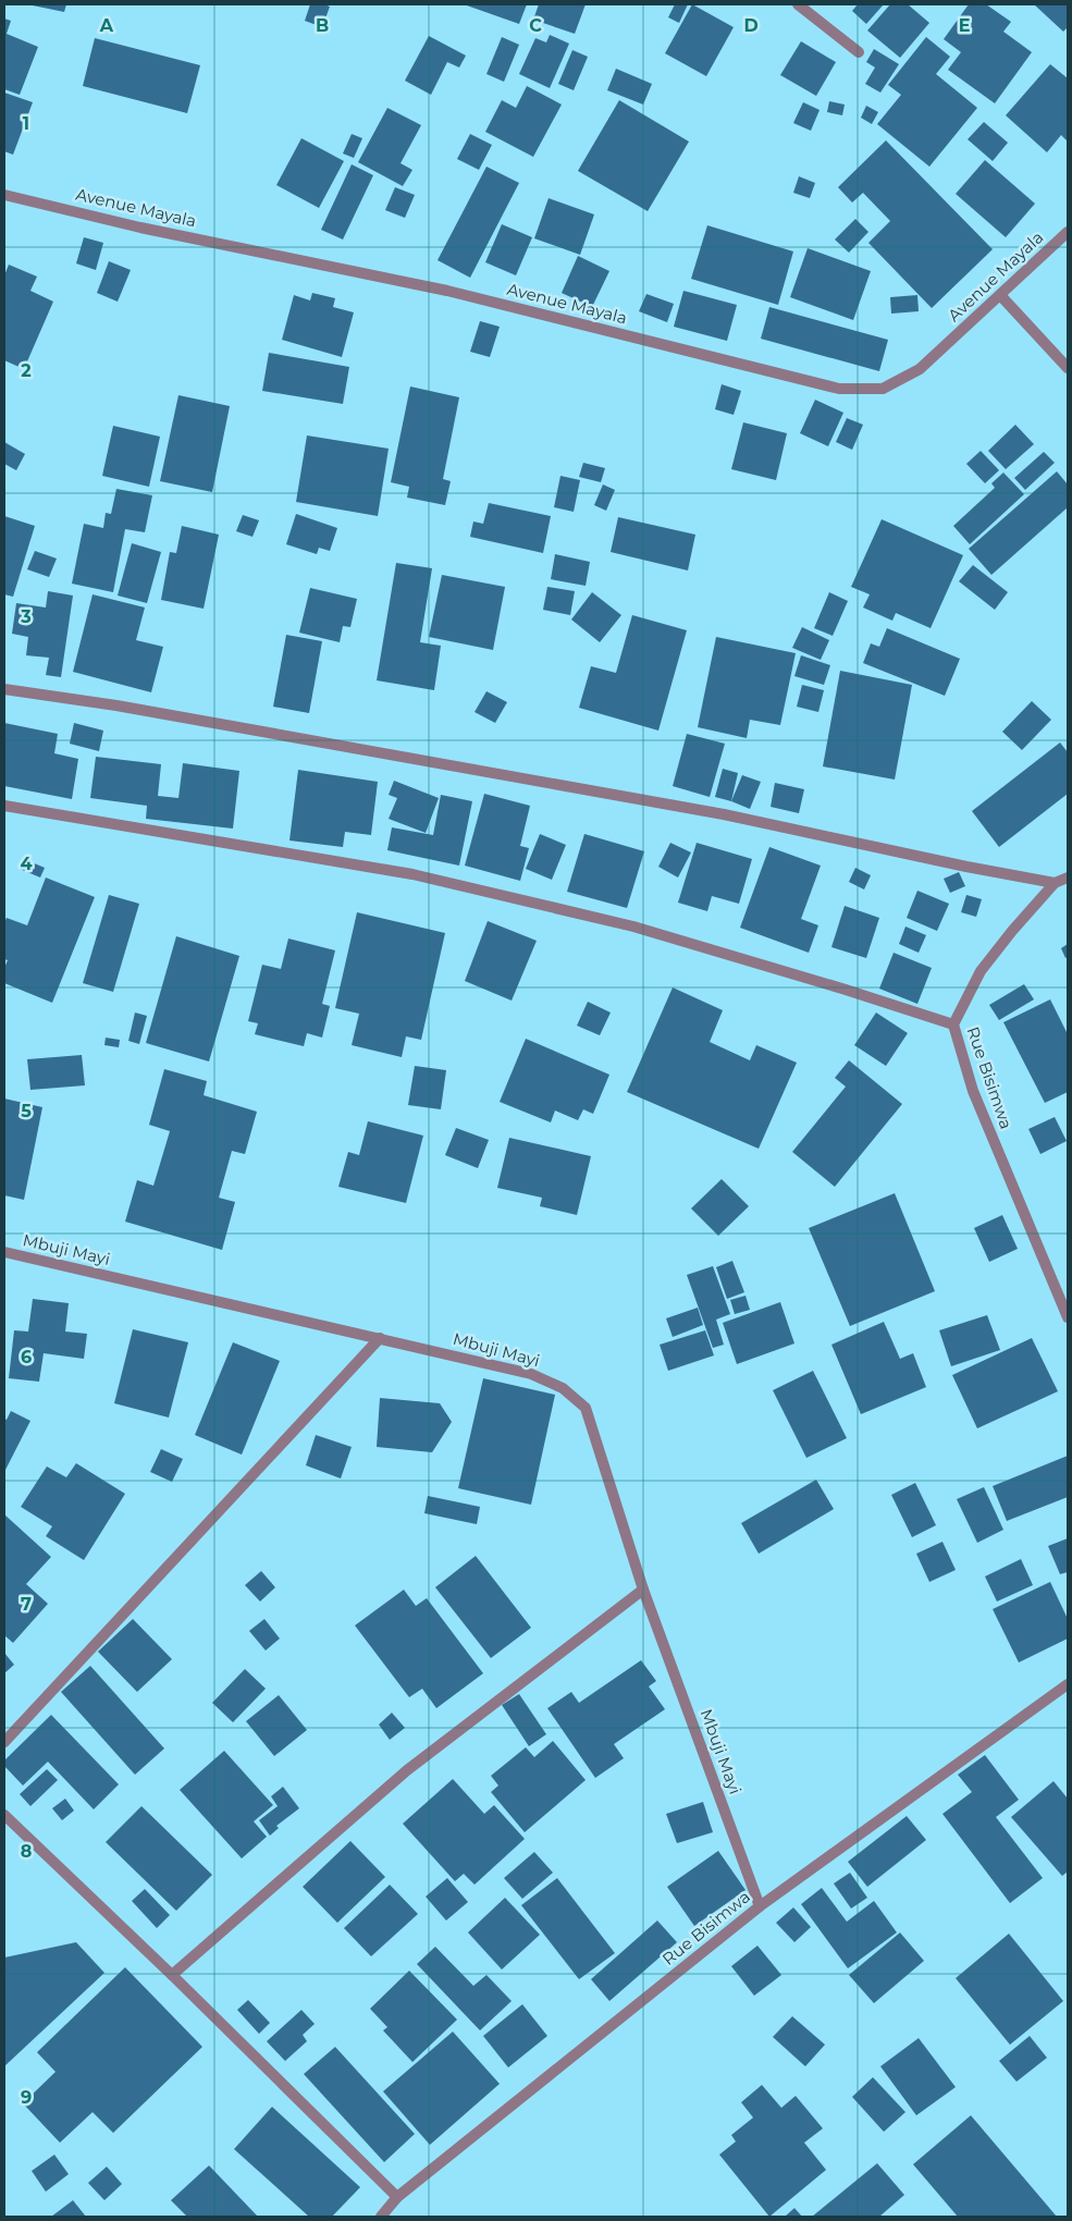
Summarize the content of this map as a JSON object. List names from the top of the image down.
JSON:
{
  "streets": {
    "street": ["Avenue Mayala", "Rue Bisimwa", "Mbuji Mayi"]
  },
  "crossings": [
    ["Rue Bisimwa", "Mbuji Mayi"]
  ],
  "grid": {
    "columns": [
      "A",
      "B",
      "C",
      "D",
      "E"
    ],
    "rows": [
      "1",
      "2",
      "3",
      "4",
      "5",
      "6",
      "7",
      "8",
      "9"
    ]
  }
}
